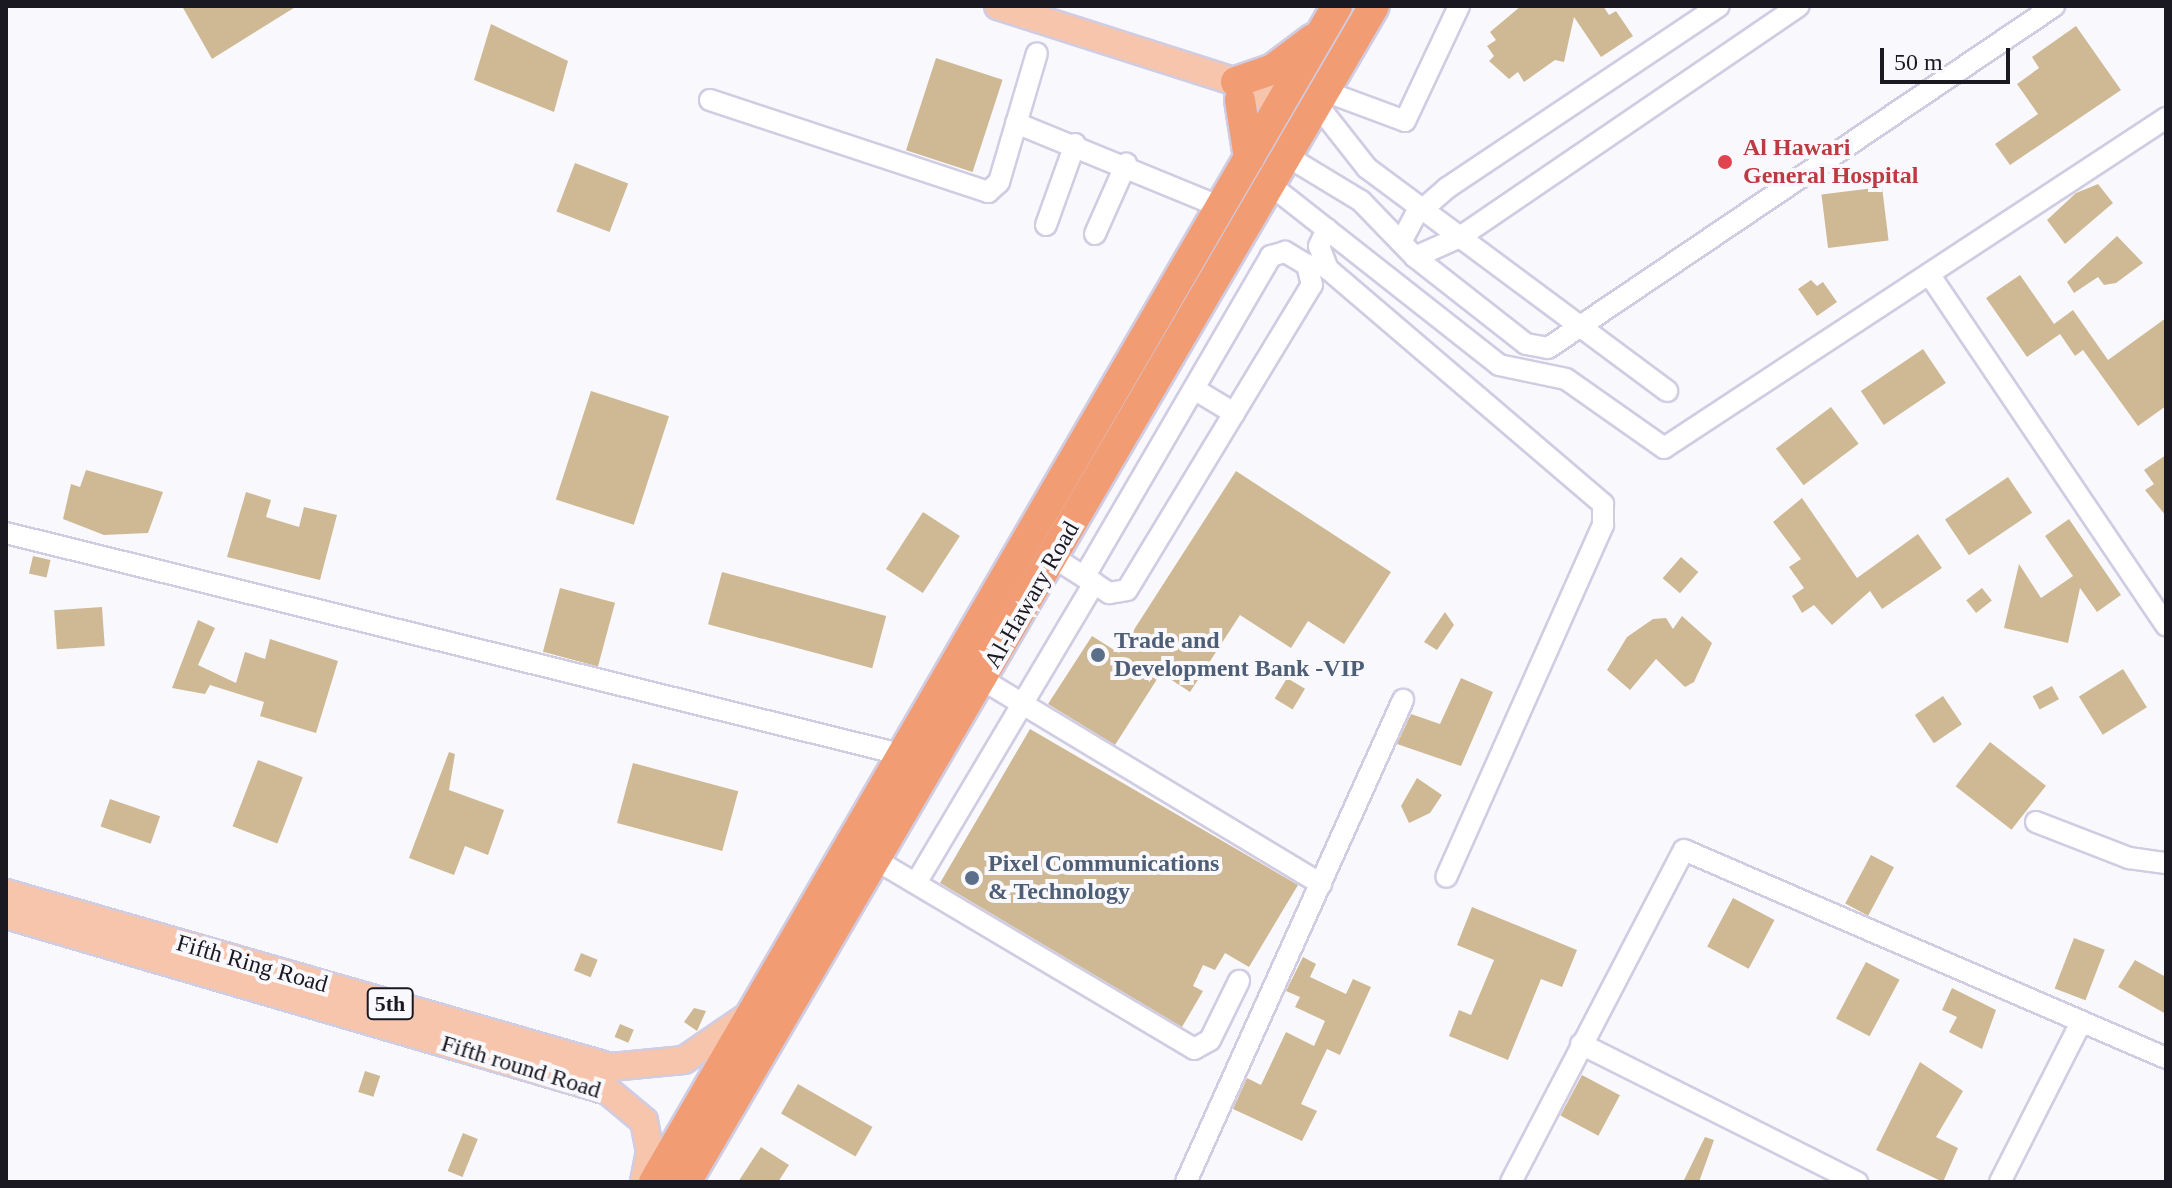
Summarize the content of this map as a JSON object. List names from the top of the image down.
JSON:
{
  "streets": {
    "highway": ["Al-Hawary Road"],
    "main road": ["Fifth Ring Road", "5th", "Fifth round Road"]
  },
  "crossings": [
    ["Al-Hawary Road", "Fifth Ring Road"]
  ],
  "places": ["Al Hawari General Hospital", "Trade and Development Bank -VIP", "Pixel Communications & Technology"],
  "scale_bar": "50 m"
}
